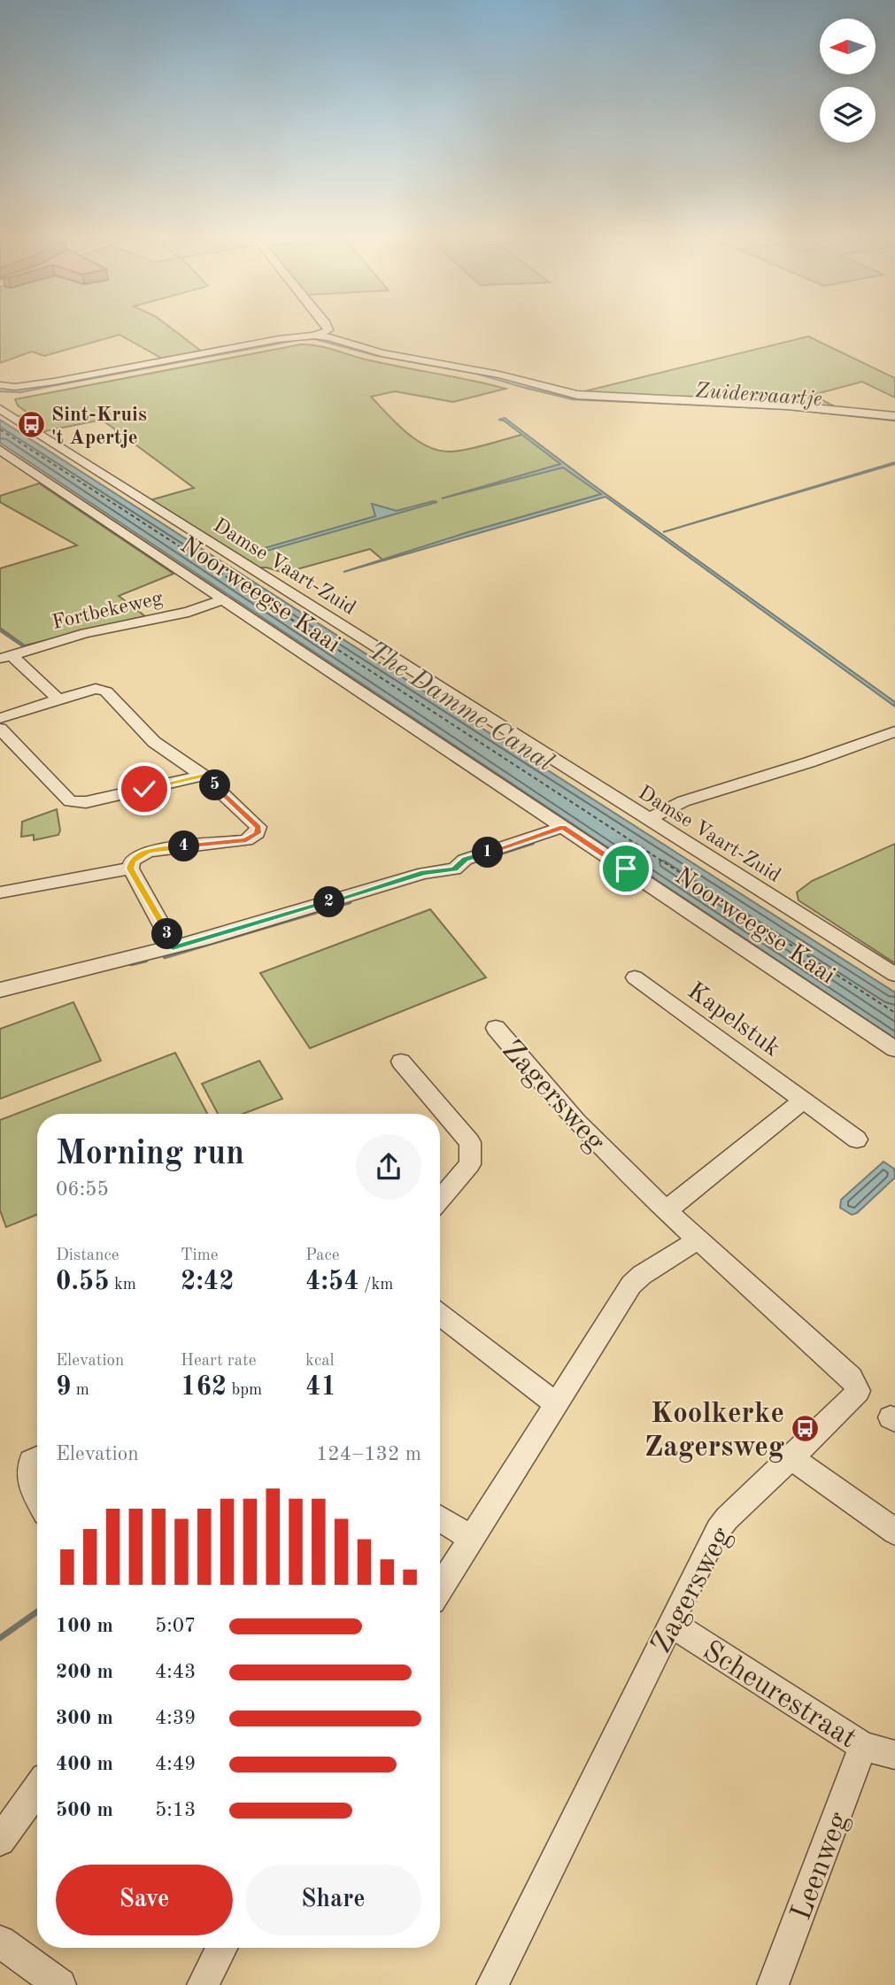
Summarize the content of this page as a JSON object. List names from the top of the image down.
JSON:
{
  "streets": {
    "street": [
      "Damse Vaart-Zuid",
      "Noorweegse Kaai",
      "Fortbekeweg",
      "Kapelstuk",
      "Zagersweg",
      "Scheurestraat",
      "Leenweg"
    ]
  },
  "crossings": [
    ["Noorweegse Kaai", "Fortbekeweg"],
    ["Zagersweg", "Scheurestraat"],
    ["Scheurestraat", "Leenweg"]
  ],
  "water": ["Zuidervaartje", "The Damme Canal"],
  "places": {
    "bus stop": ["Sint-Kruis 't Apertje", "Koolkerke Zagersweg"]
  },
  "north": "left",
  "page": {
    "pins": [
      "5",
      "4",
      "1",
      "2",
      "3"
    ],
    "heading": ["Morning run", "06:55"],
    "stats": [
      ["Distance", "0.55 km"],
      ["Time", "2:42"],
      ["Pace", "4:54 /km"],
      ["Elevation", "9 m"],
      ["Heart rate", "162 bpm"],
      ["kcal", "41"]
    ],
    "chart": ["Elevation", "124–132 m"],
    "list": [
      {
        "name": "100 m",
        "note": "5:07"
      },
      {
        "name": "200 m",
        "note": "4:43"
      },
      {
        "name": "300 m",
        "note": "4:39"
      },
      {
        "name": "400 m",
        "note": "4:49"
      },
      {
        "name": "500 m",
        "note": "5:13"
      }
    ],
    "buttons": ["Save", "Share"]
  }
}
